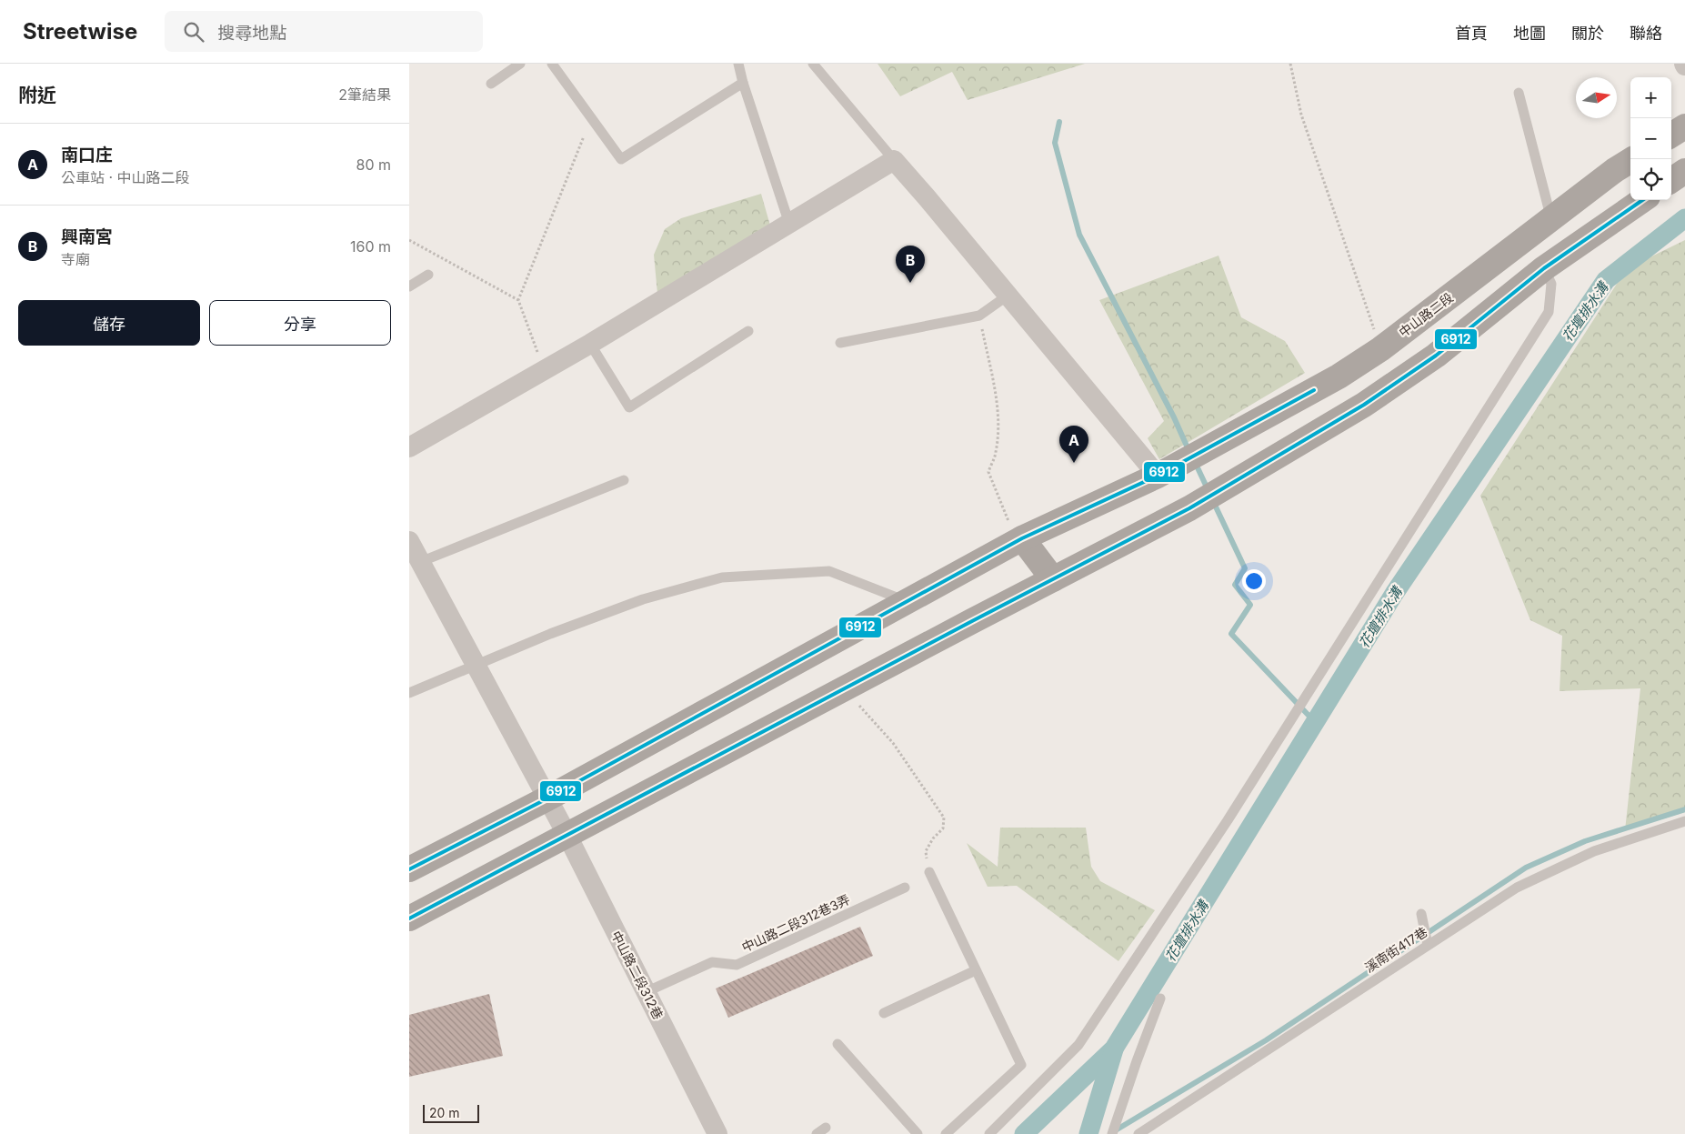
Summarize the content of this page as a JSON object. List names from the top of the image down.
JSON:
{
  "streets": {
    "main road": ["中山路二段"],
    "street": ["中山路二段312巷"],
    "lane": ["中山路二段312巷3弄", "溪南街417巷"]
  },
  "crossings": [
    ["中山路二段312巷3弄", "中山路二段312巷"]
  ],
  "water": ["花壇排水溝"],
  "lines": ["transit line 6912"],
  "scale_bar": "20 m",
  "north": "right",
  "page": {
    "header": "Streetwise",
    "search": "搜尋地點",
    "nav": [
      "首頁",
      "地圖",
      "關於",
      "聯絡"
    ],
    "heading": ["附近", "2筆結果"],
    "map_buttons": ["+", "−"],
    "list": [
      {
        "mark": "A",
        "name": "南口庄",
        "note": "公車站 · 中山路二段",
        "value": "80 m"
      },
      {
        "mark": "B",
        "name": "興南宮",
        "note": "寺廟",
        "value": "160 m"
      }
    ],
    "pins": ["B", "A"],
    "buttons": ["儲存", "分享"],
    "scale": "20 m"
  }
}
